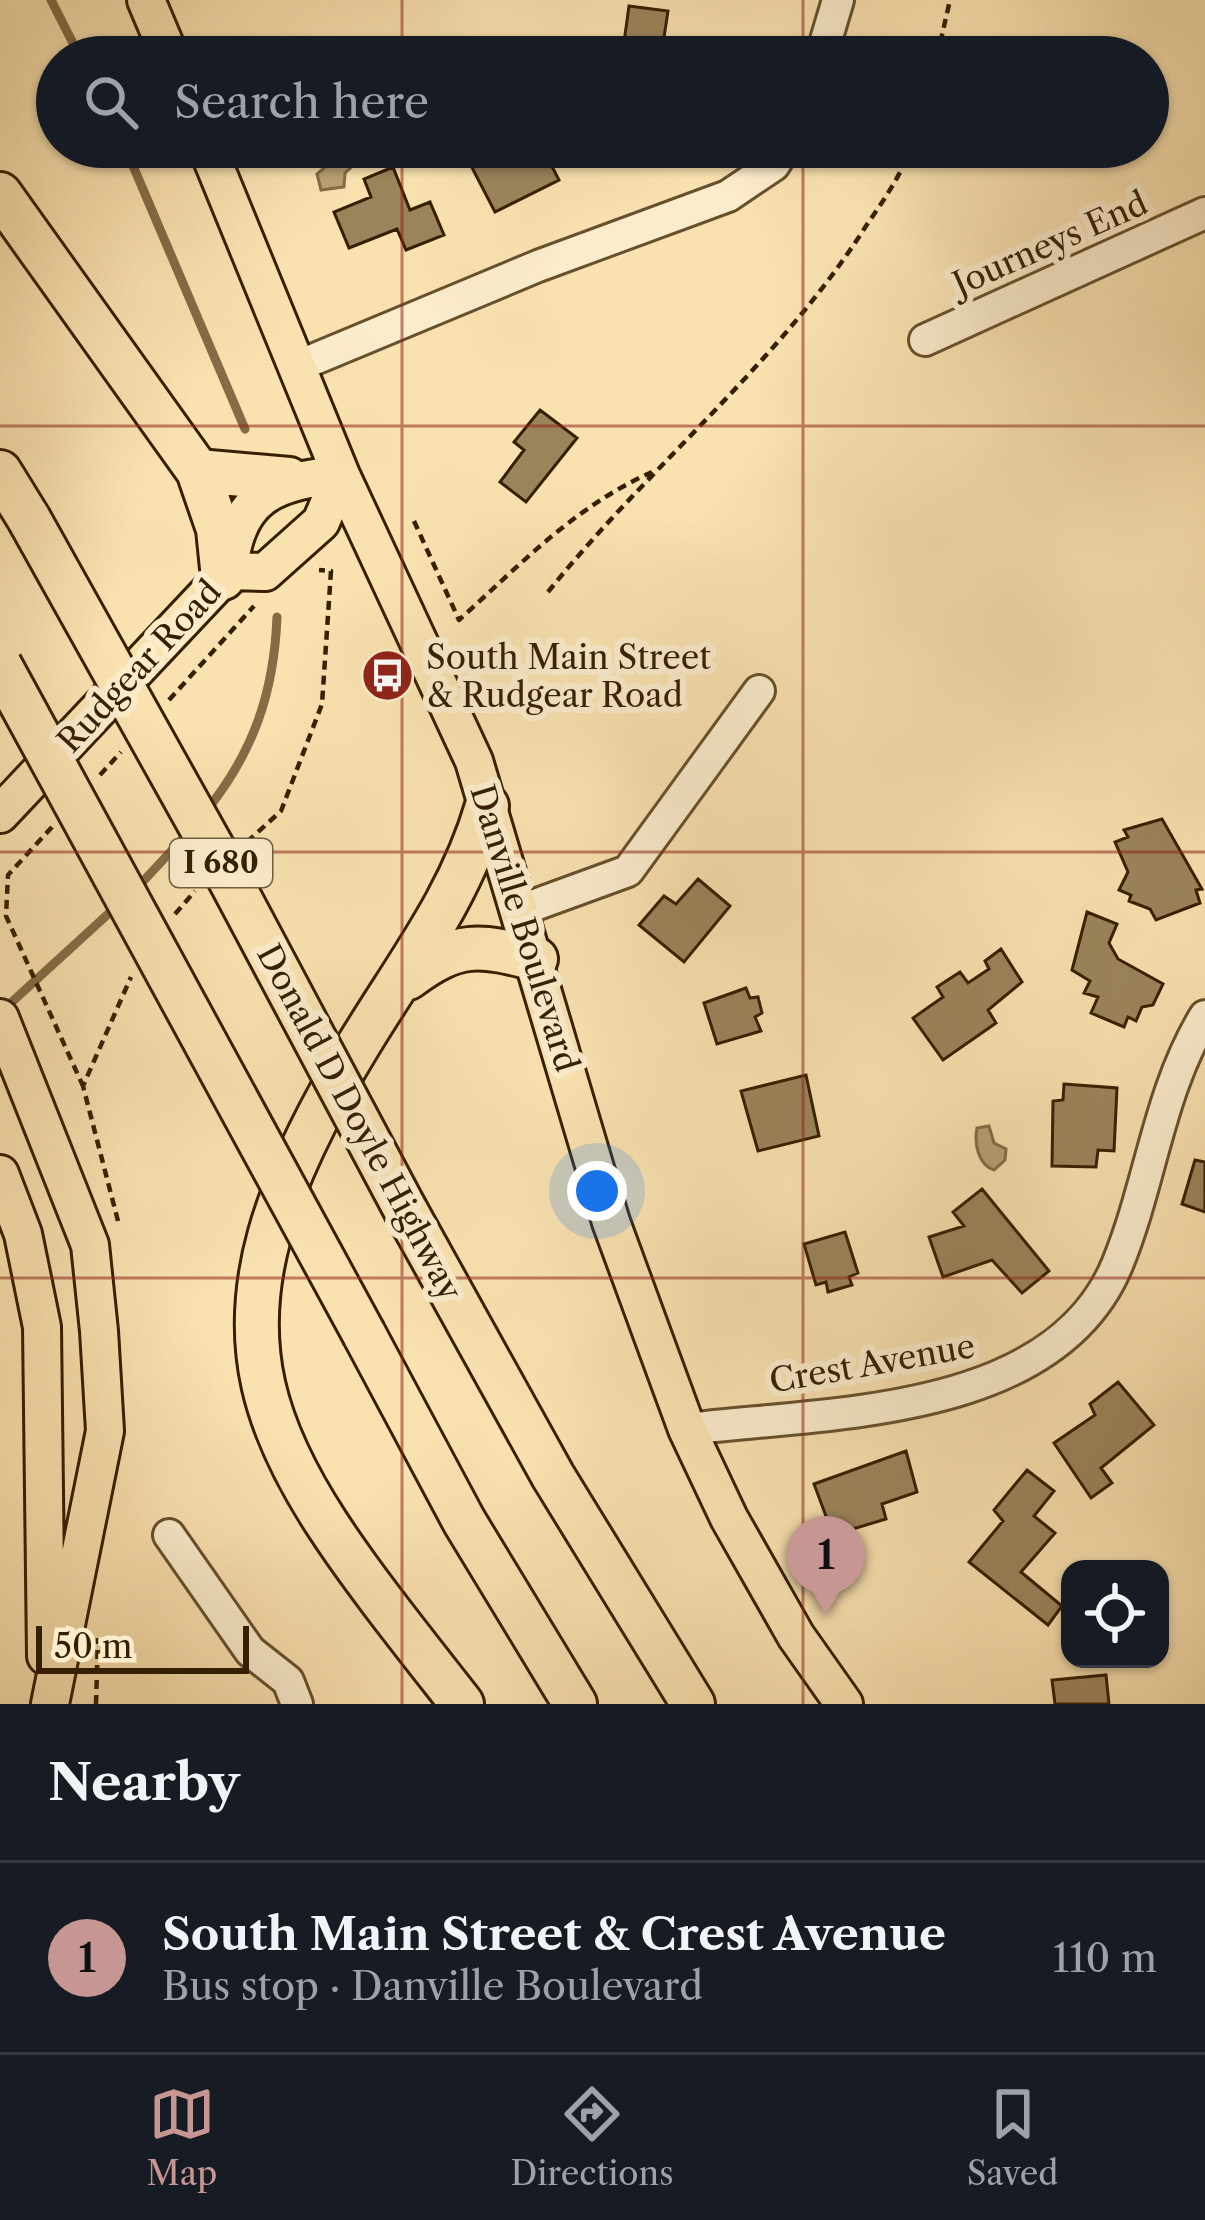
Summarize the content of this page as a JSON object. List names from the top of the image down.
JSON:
{
  "streets": {
    "highway": ["I 680", "Donald D Doyle Highway"],
    "main road": ["Rudgear Road", "Danville Boulevard"],
    "street": ["Journeys End", "Crest Avenue"]
  },
  "crossings": [
    ["Rudgear Road", "Danville Boulevard"],
    ["Danville Boulevard", "Crest Avenue"]
  ],
  "places": {
    "bus stop": ["South Main Street & Rudgear Road"]
  },
  "scale_bar": "50 m",
  "page": {
    "search": "Search here",
    "pins": "1",
    "scale": "50 m",
    "heading": "Nearby",
    "list": [
      {
        "mark": "1",
        "name": "South Main Street & Crest Avenue",
        "note": "Bus stop · Danville Boulevard",
        "value": "110 m"
      }
    ],
    "nav": ["Map", "Directions", "Saved"]
  }
}
